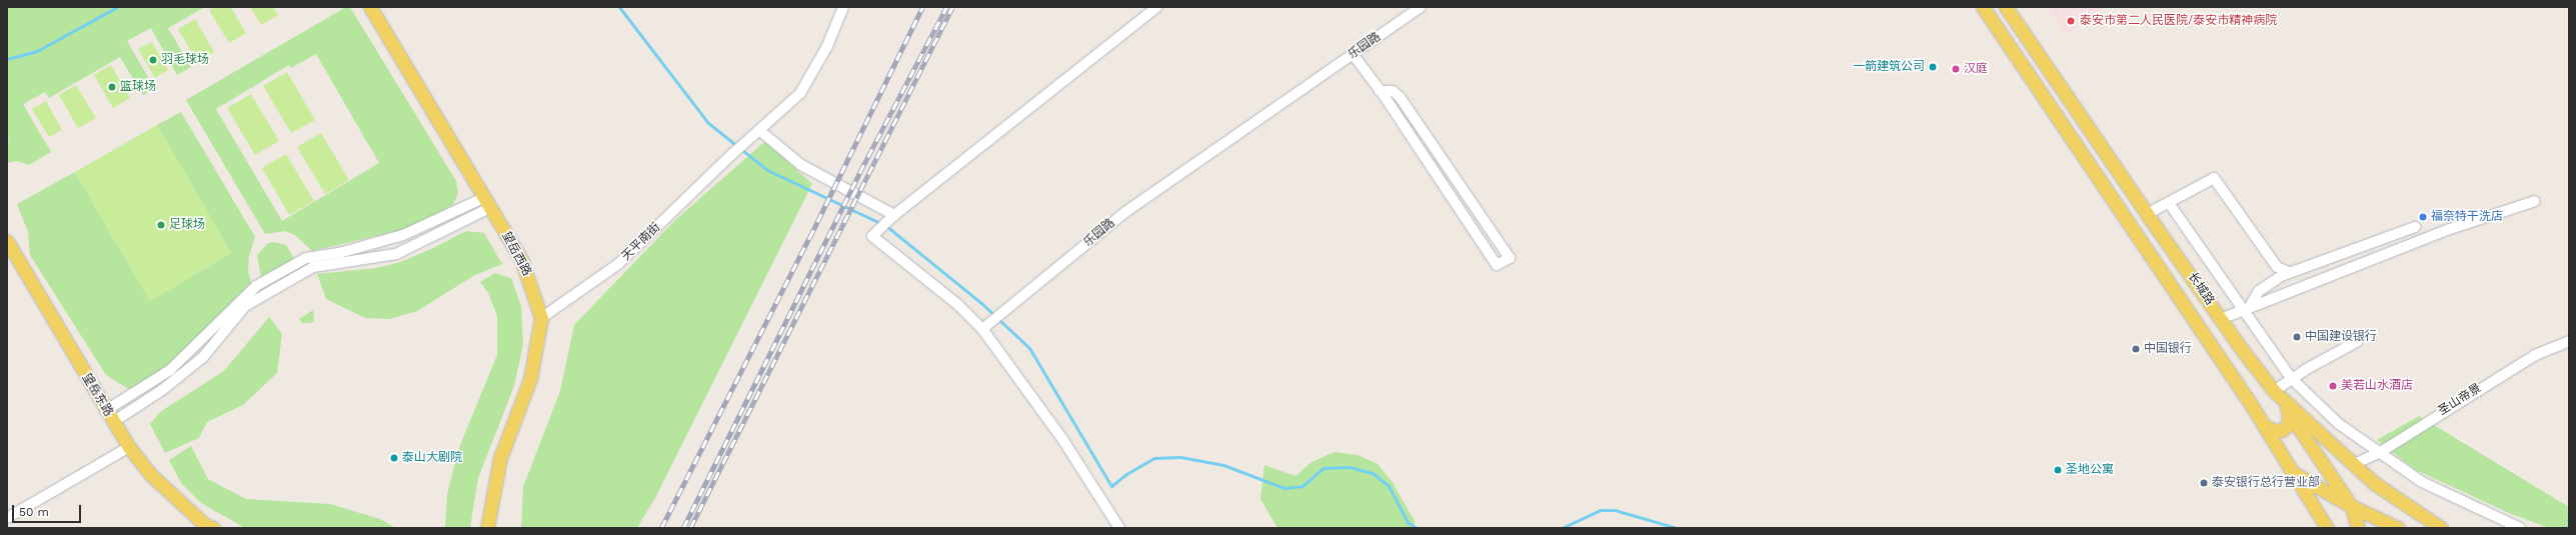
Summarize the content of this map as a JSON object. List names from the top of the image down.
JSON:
{
  "streets": {
    "main road": ["望岳西路", "长城路", "望岳东路"],
    "street": ["乐园路", "天平南街", "圣山帝景"]
  },
  "crossings": [
    ["天平南街", "望岳西路"],
    ["长城路", "圣山帝景"]
  ],
  "places": [
    "泰安市第二人民医院/泰安市精神病院",
    "羽毛球场",
    "一箭建筑公司",
    "汉庭",
    "篮球场",
    "福奈特干洗店",
    "足球场",
    "中国建设银行",
    "中国银行",
    "美若山水酒店",
    "泰山大剧院",
    "圣地公寓",
    "泰安银行总行营业部"
  ],
  "scale_bar": "50 m"
}
